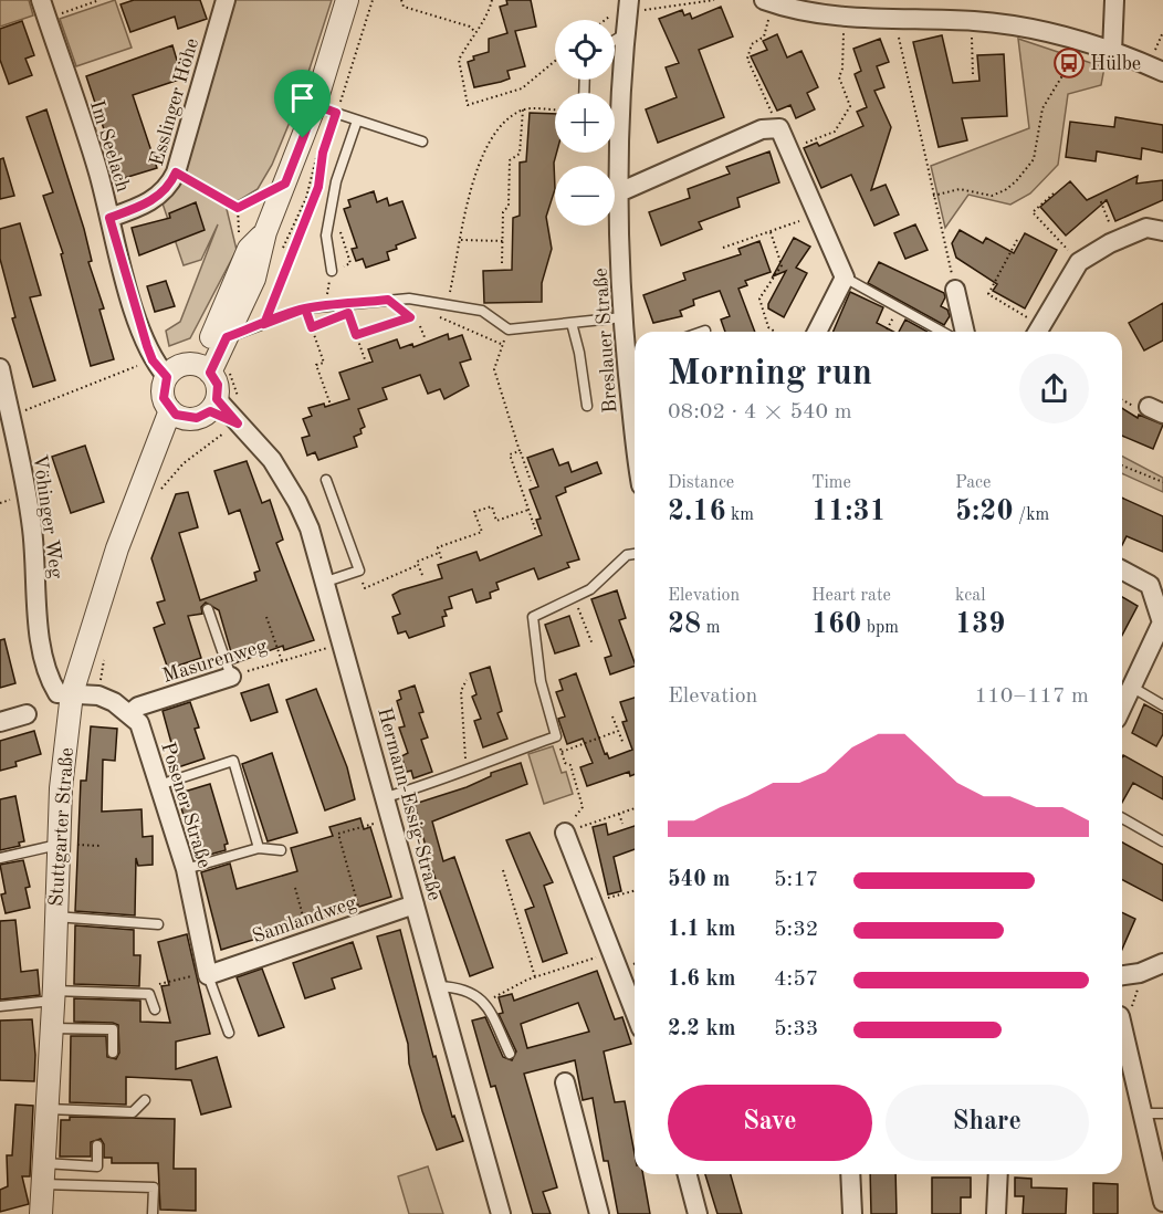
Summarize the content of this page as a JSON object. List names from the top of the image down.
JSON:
{
  "streets": {
    "street": [
      "Esslinger Höhe",
      "Im Seelach",
      "Breslauer Straße",
      "Vöhinger Weg",
      "Masurenweg",
      "Hermann-Essig-Straße",
      "Posener Straße",
      "Stuttgarter Straße",
      "Samlandweg"
    ]
  },
  "crossings": [
    ["Esslinger Höhe", "Im Seelach"],
    ["Im Seelach", "Hermann-Essig-Straße"],
    ["Im Seelach", "Stuttgarter Straße"],
    ["Vöhinger Weg", "Stuttgarter Straße"],
    ["Masurenweg", "Posener Straße"],
    ["Hermann-Essig-Straße", "Stuttgarter Straße"],
    ["Hermann-Essig-Straße", "Samlandweg"],
    ["Posener Straße", "Samlandweg"]
  ],
  "places": {
    "bus stop": ["Hülbe"]
  },
  "page": {
    "map_buttons": ["+", "−"],
    "heading": ["Morning run", "08:02 · 4 × 540 m"],
    "stats": [
      ["Distance", "2.16 km"],
      ["Time", "11:31"],
      ["Pace", "5:20 /km"],
      ["Elevation", "28 m"],
      ["Heart rate", "160 bpm"],
      ["kcal", "139"]
    ],
    "chart": ["Elevation", "110–117 m"],
    "list": [
      {
        "name": "540 m",
        "note": "5:17"
      },
      {
        "name": "1.1 km",
        "note": "5:32"
      },
      {
        "name": "1.6 km",
        "note": "4:57"
      },
      {
        "name": "2.2 km",
        "note": "5:33"
      }
    ],
    "buttons": ["Save", "Share"]
  }
}
